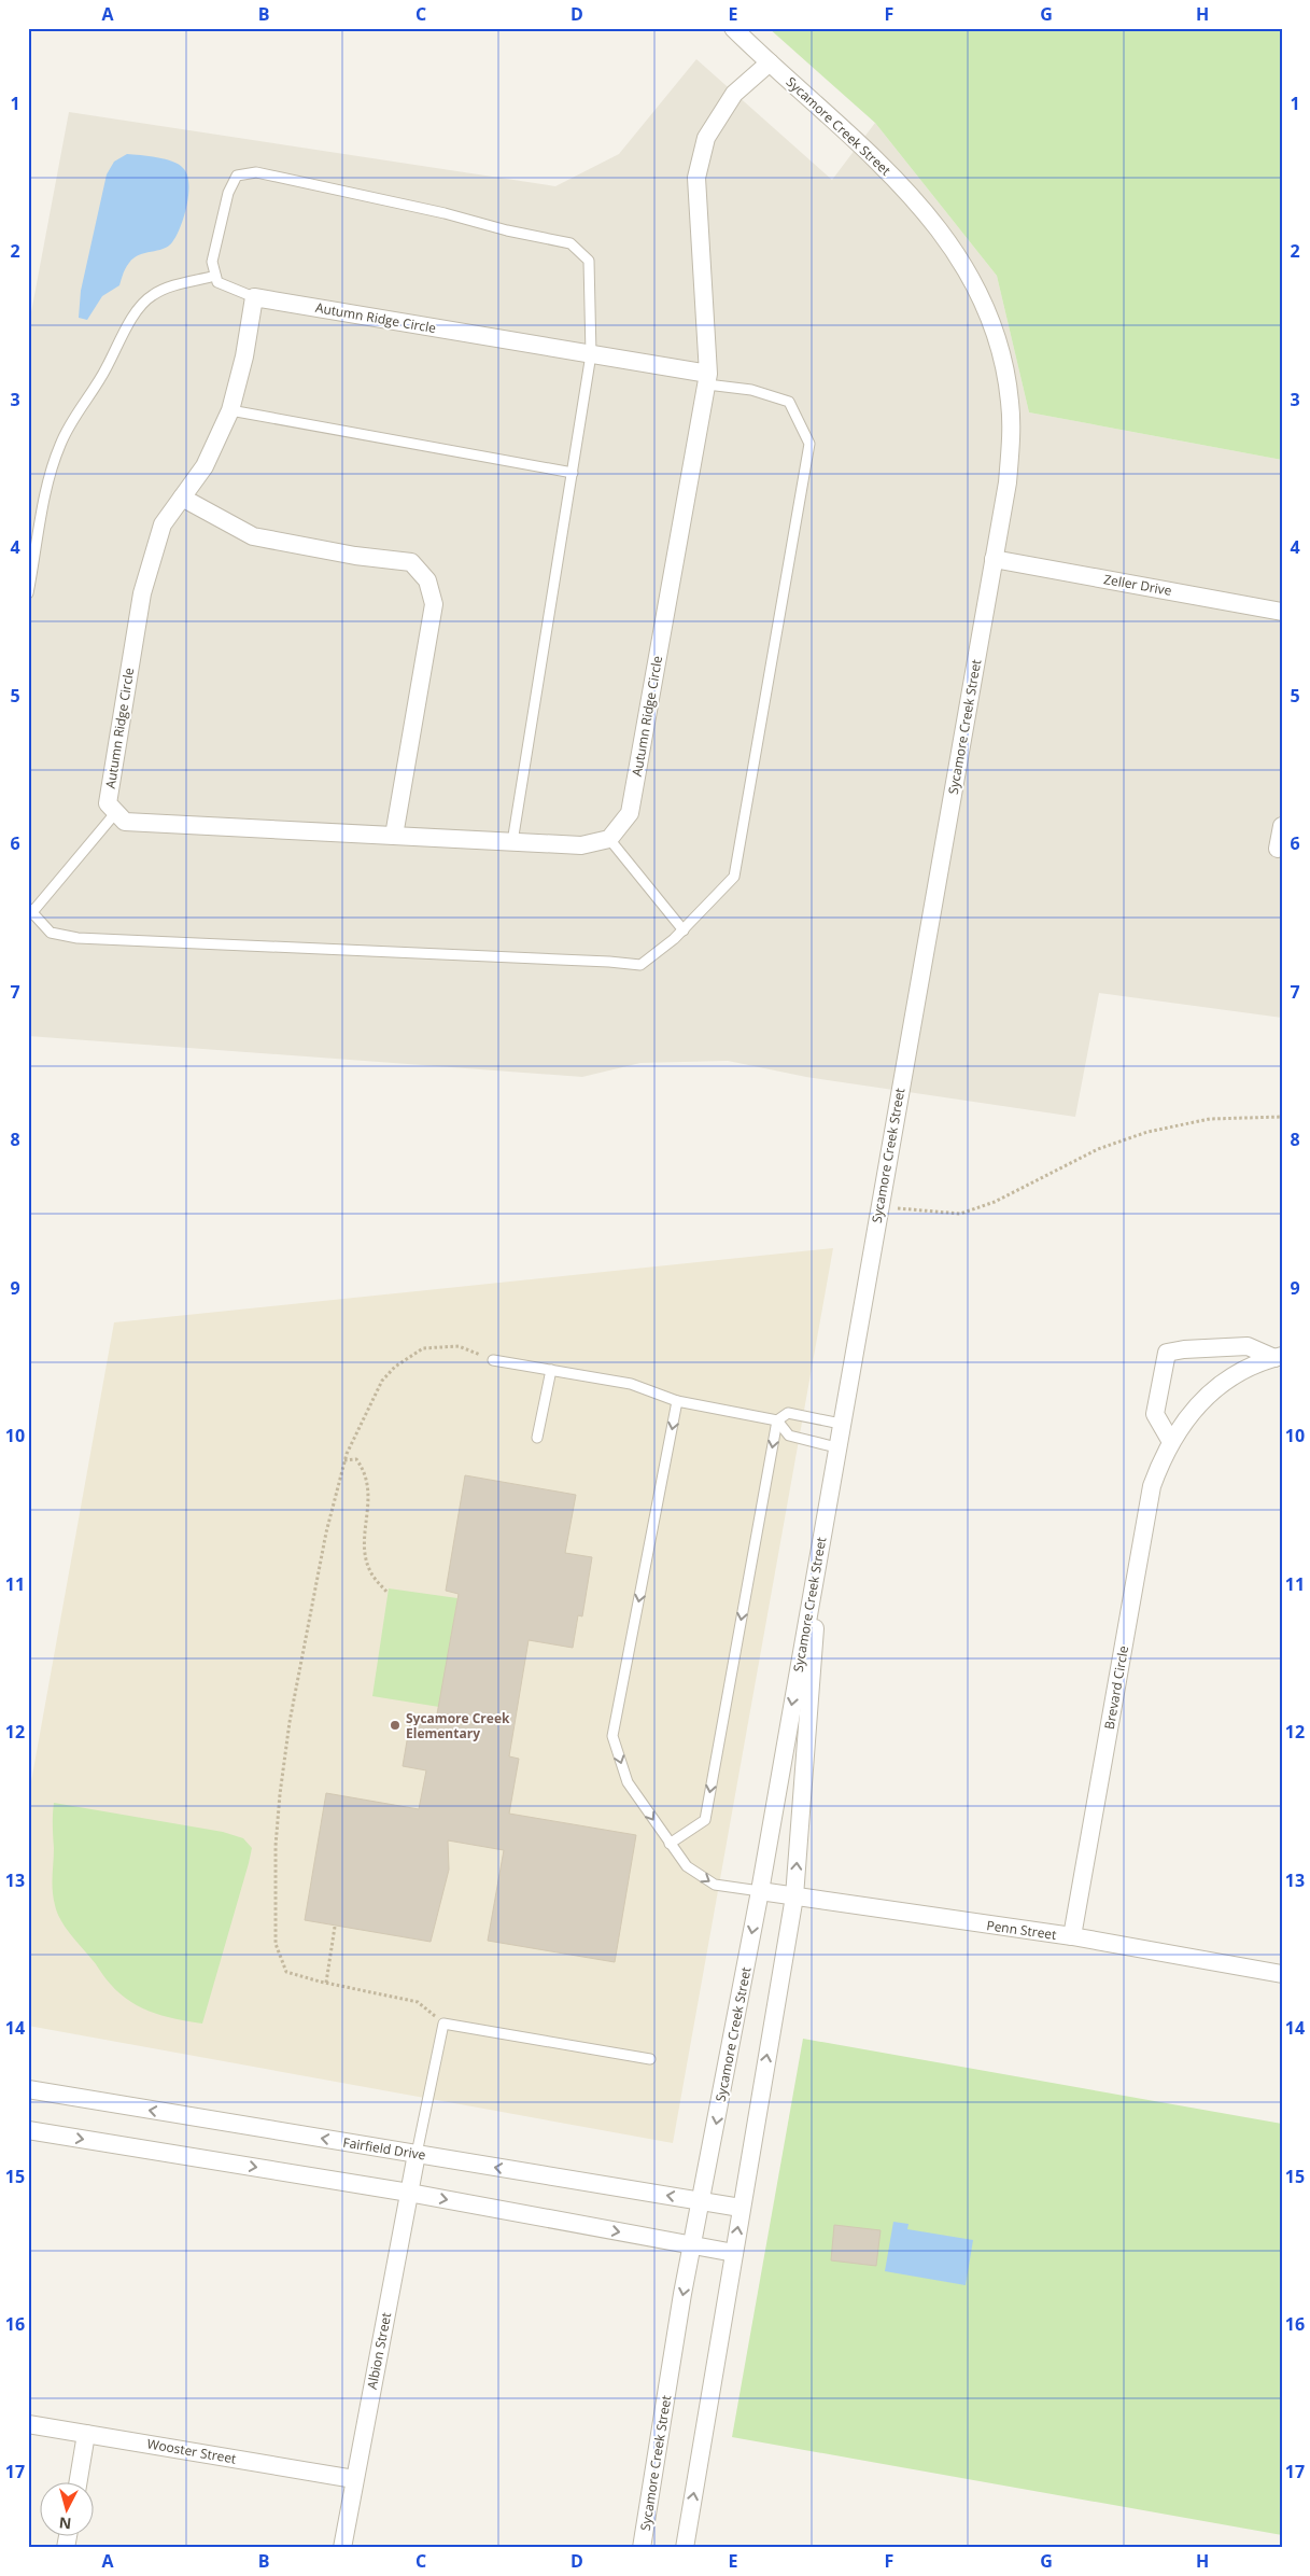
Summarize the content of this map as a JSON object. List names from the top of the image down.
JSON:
{
  "streets": {
    "street": [
      "Sycamore Creek Street",
      "Autumn Ridge Circle",
      "Zeller Drive",
      "Brevard Circle",
      "Penn Street",
      "Fairfield Drive",
      "Albion Street",
      "Wooster Street"
    ]
  },
  "crossings": [
    ["Sycamore Creek Street", "Autumn Ridge Circle"],
    ["Sycamore Creek Street", "Zeller Drive"],
    ["Sycamore Creek Street", "Penn Street"],
    ["Sycamore Creek Street", "Fairfield Drive"],
    ["Brevard Circle", "Penn Street"],
    ["Fairfield Drive", "Albion Street"],
    ["Albion Street", "Wooster Street"]
  ],
  "places": ["Sycamore Creek Elementary"],
  "north": "bottom",
  "grid": {
    "columns": [
      "A",
      "B",
      "C",
      "D",
      "E",
      "F",
      "G",
      "H"
    ],
    "rows": [
      "1",
      "2",
      "3",
      "4",
      "5",
      "6",
      "7",
      "8",
      "9",
      "10",
      "11",
      "12",
      "13",
      "14",
      "15",
      "16",
      "17"
    ]
  }
}
